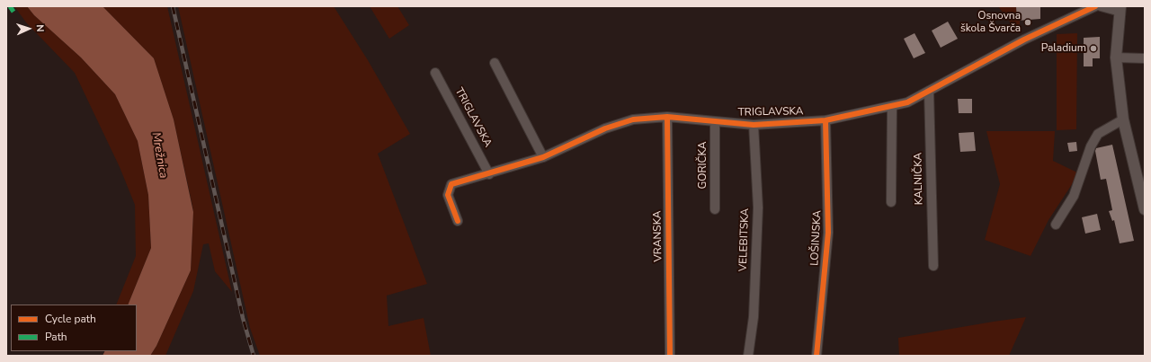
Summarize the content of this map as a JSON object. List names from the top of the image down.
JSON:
{
  "streets": {
    "street": [
      "TRIGLAVSKA",
      "GORIČKA",
      "KALNIČKA",
      "VRANSKA",
      "LOŠINJSKA",
      "VELEBITSKA"
    ]
  },
  "crossings": [
    ["TRIGLAVSKA", "GORIČKA"],
    ["TRIGLAVSKA", "KALNIČKA"],
    ["TRIGLAVSKA", "VRANSKA"],
    ["TRIGLAVSKA", "LOŠINJSKA"],
    ["TRIGLAVSKA", "VELEBITSKA"]
  ],
  "water": ["Mrežnica"],
  "places": ["Osnovna škola Švarča", "Paladium"],
  "legend": ["Cycle path", "Path"],
  "north": "right"
}
